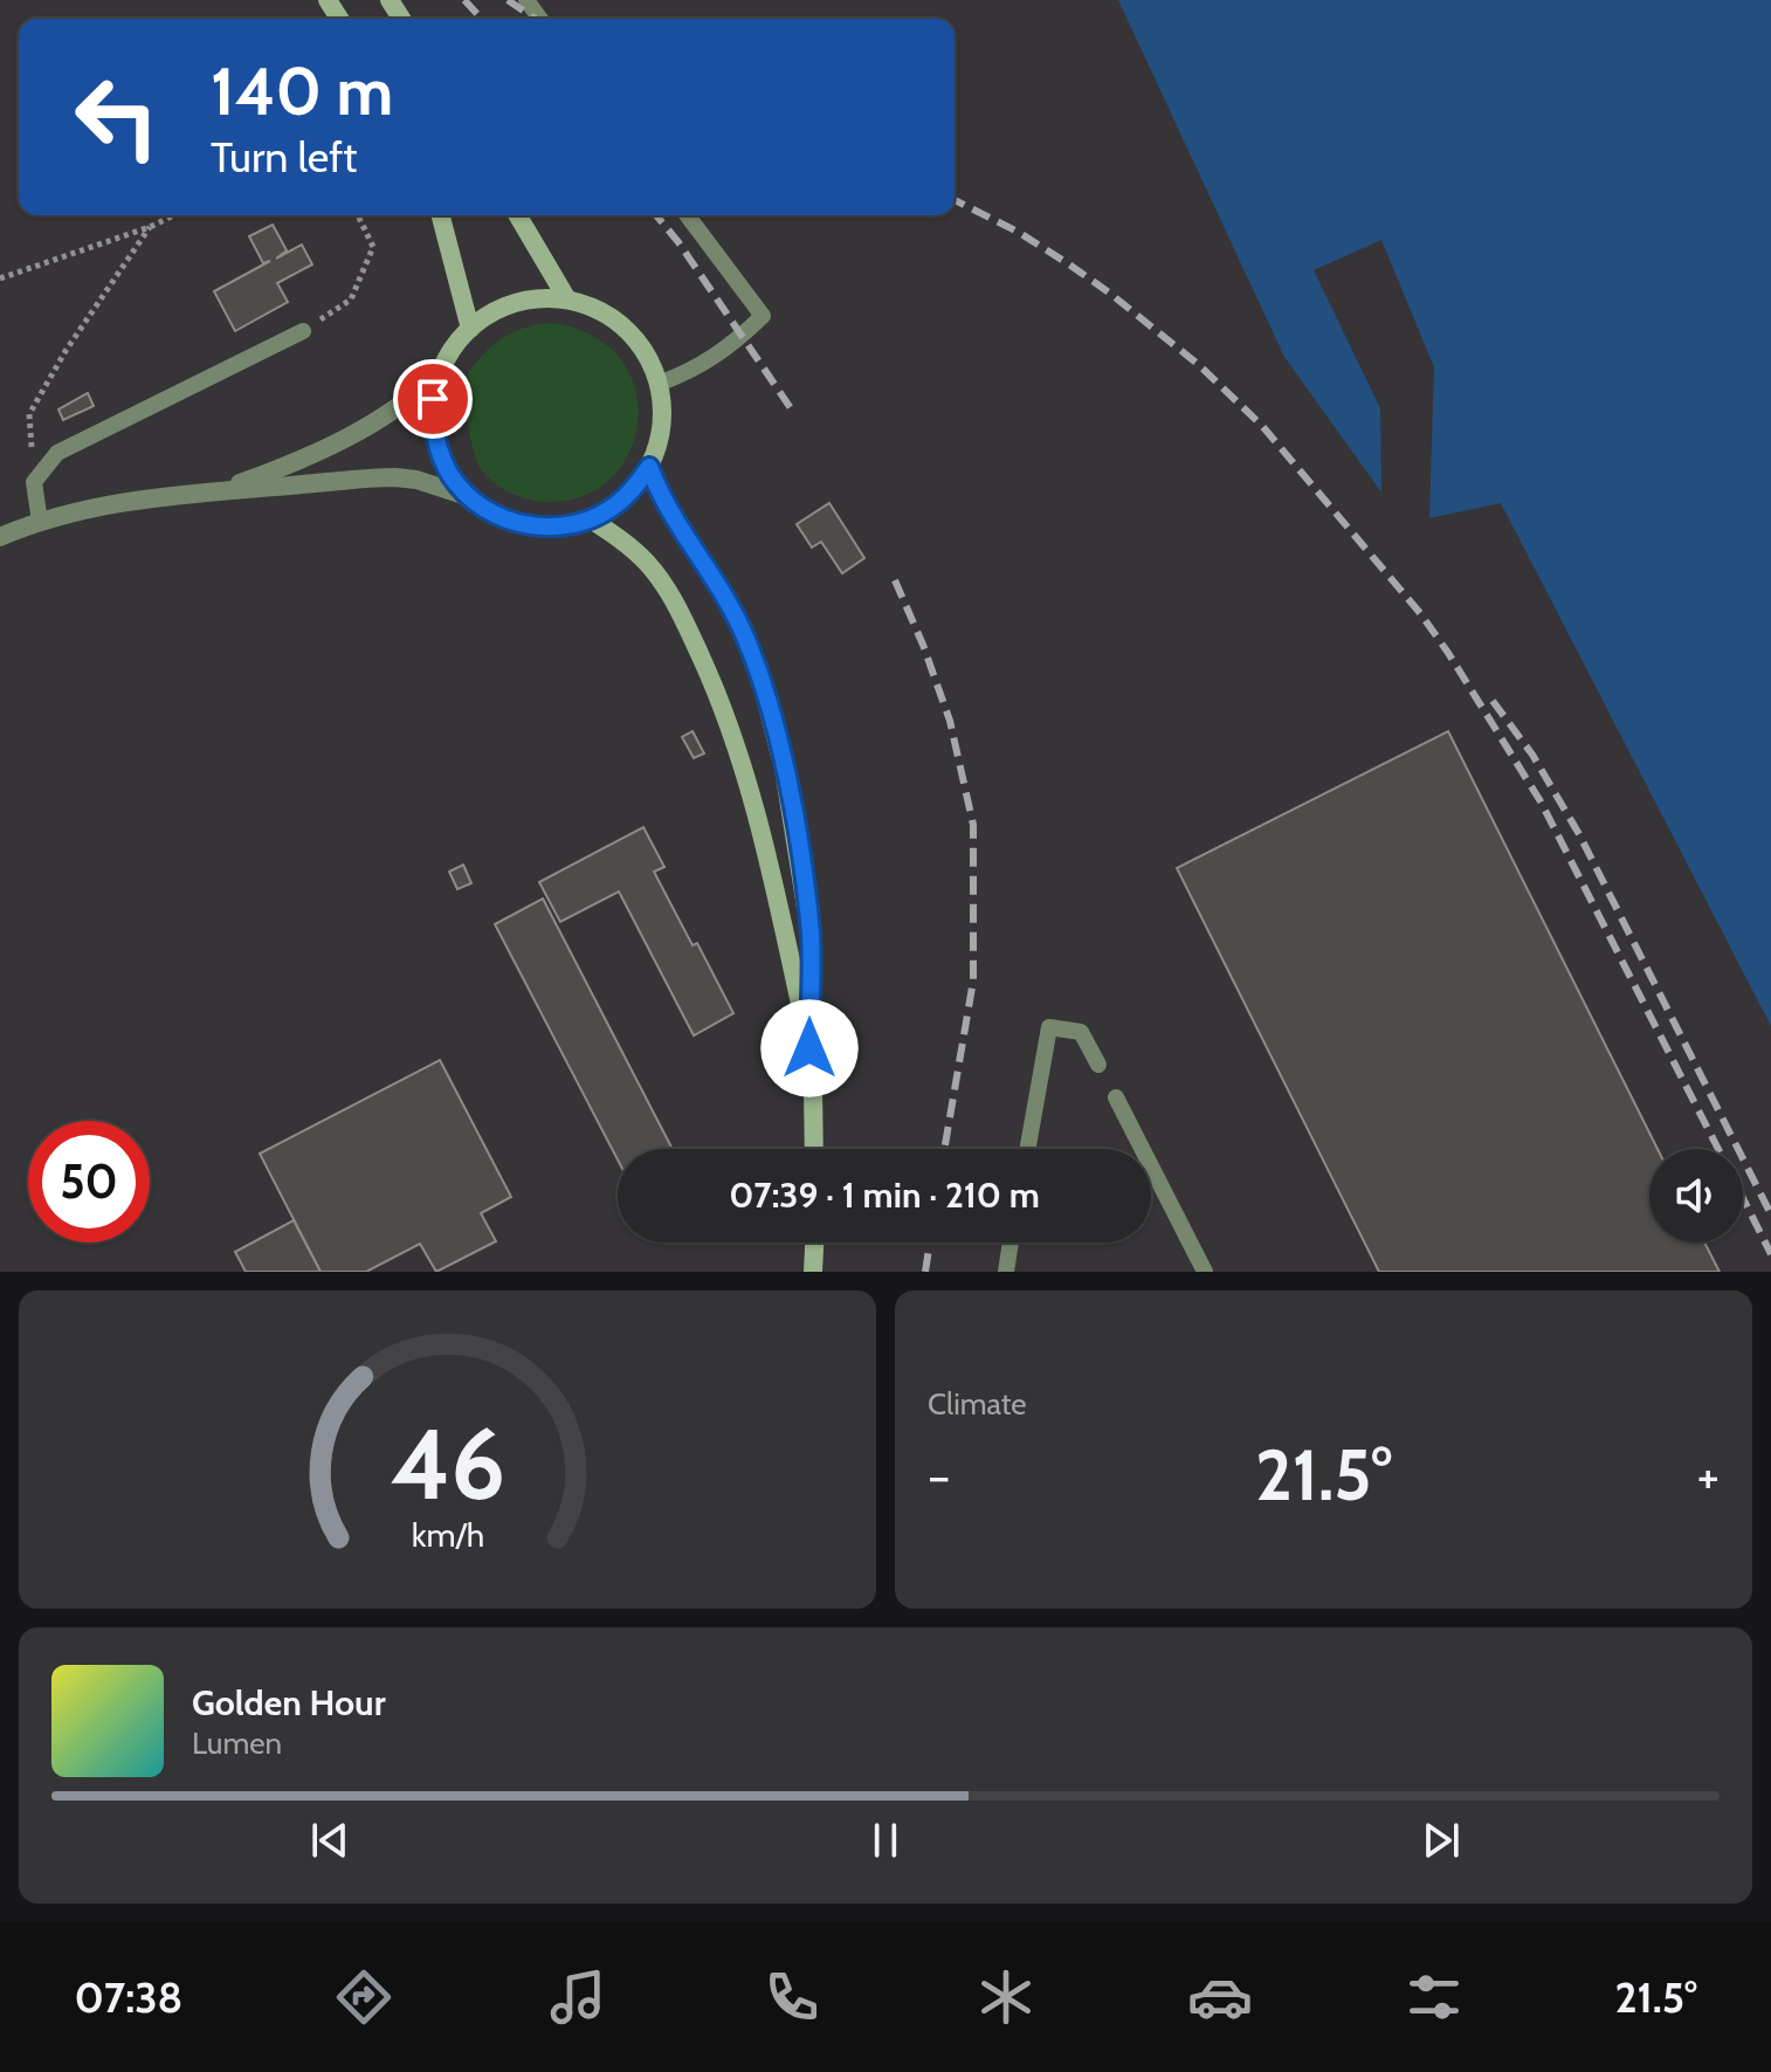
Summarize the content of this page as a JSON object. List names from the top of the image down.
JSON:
{
  "page": {
    "turn": ["140 m", "Turn left"],
    "limit": "50",
    "trip": "07:39 · 1 min · 210 m",
    "tile": "Climate",
    "heat": ["−", "21.5°", "+"],
    "song": ["Golden Hour", "Lumen"],
    "tabs": ["07:38", "21.5°"],
    "gauge": ["46", "km/h"]
  }
}
